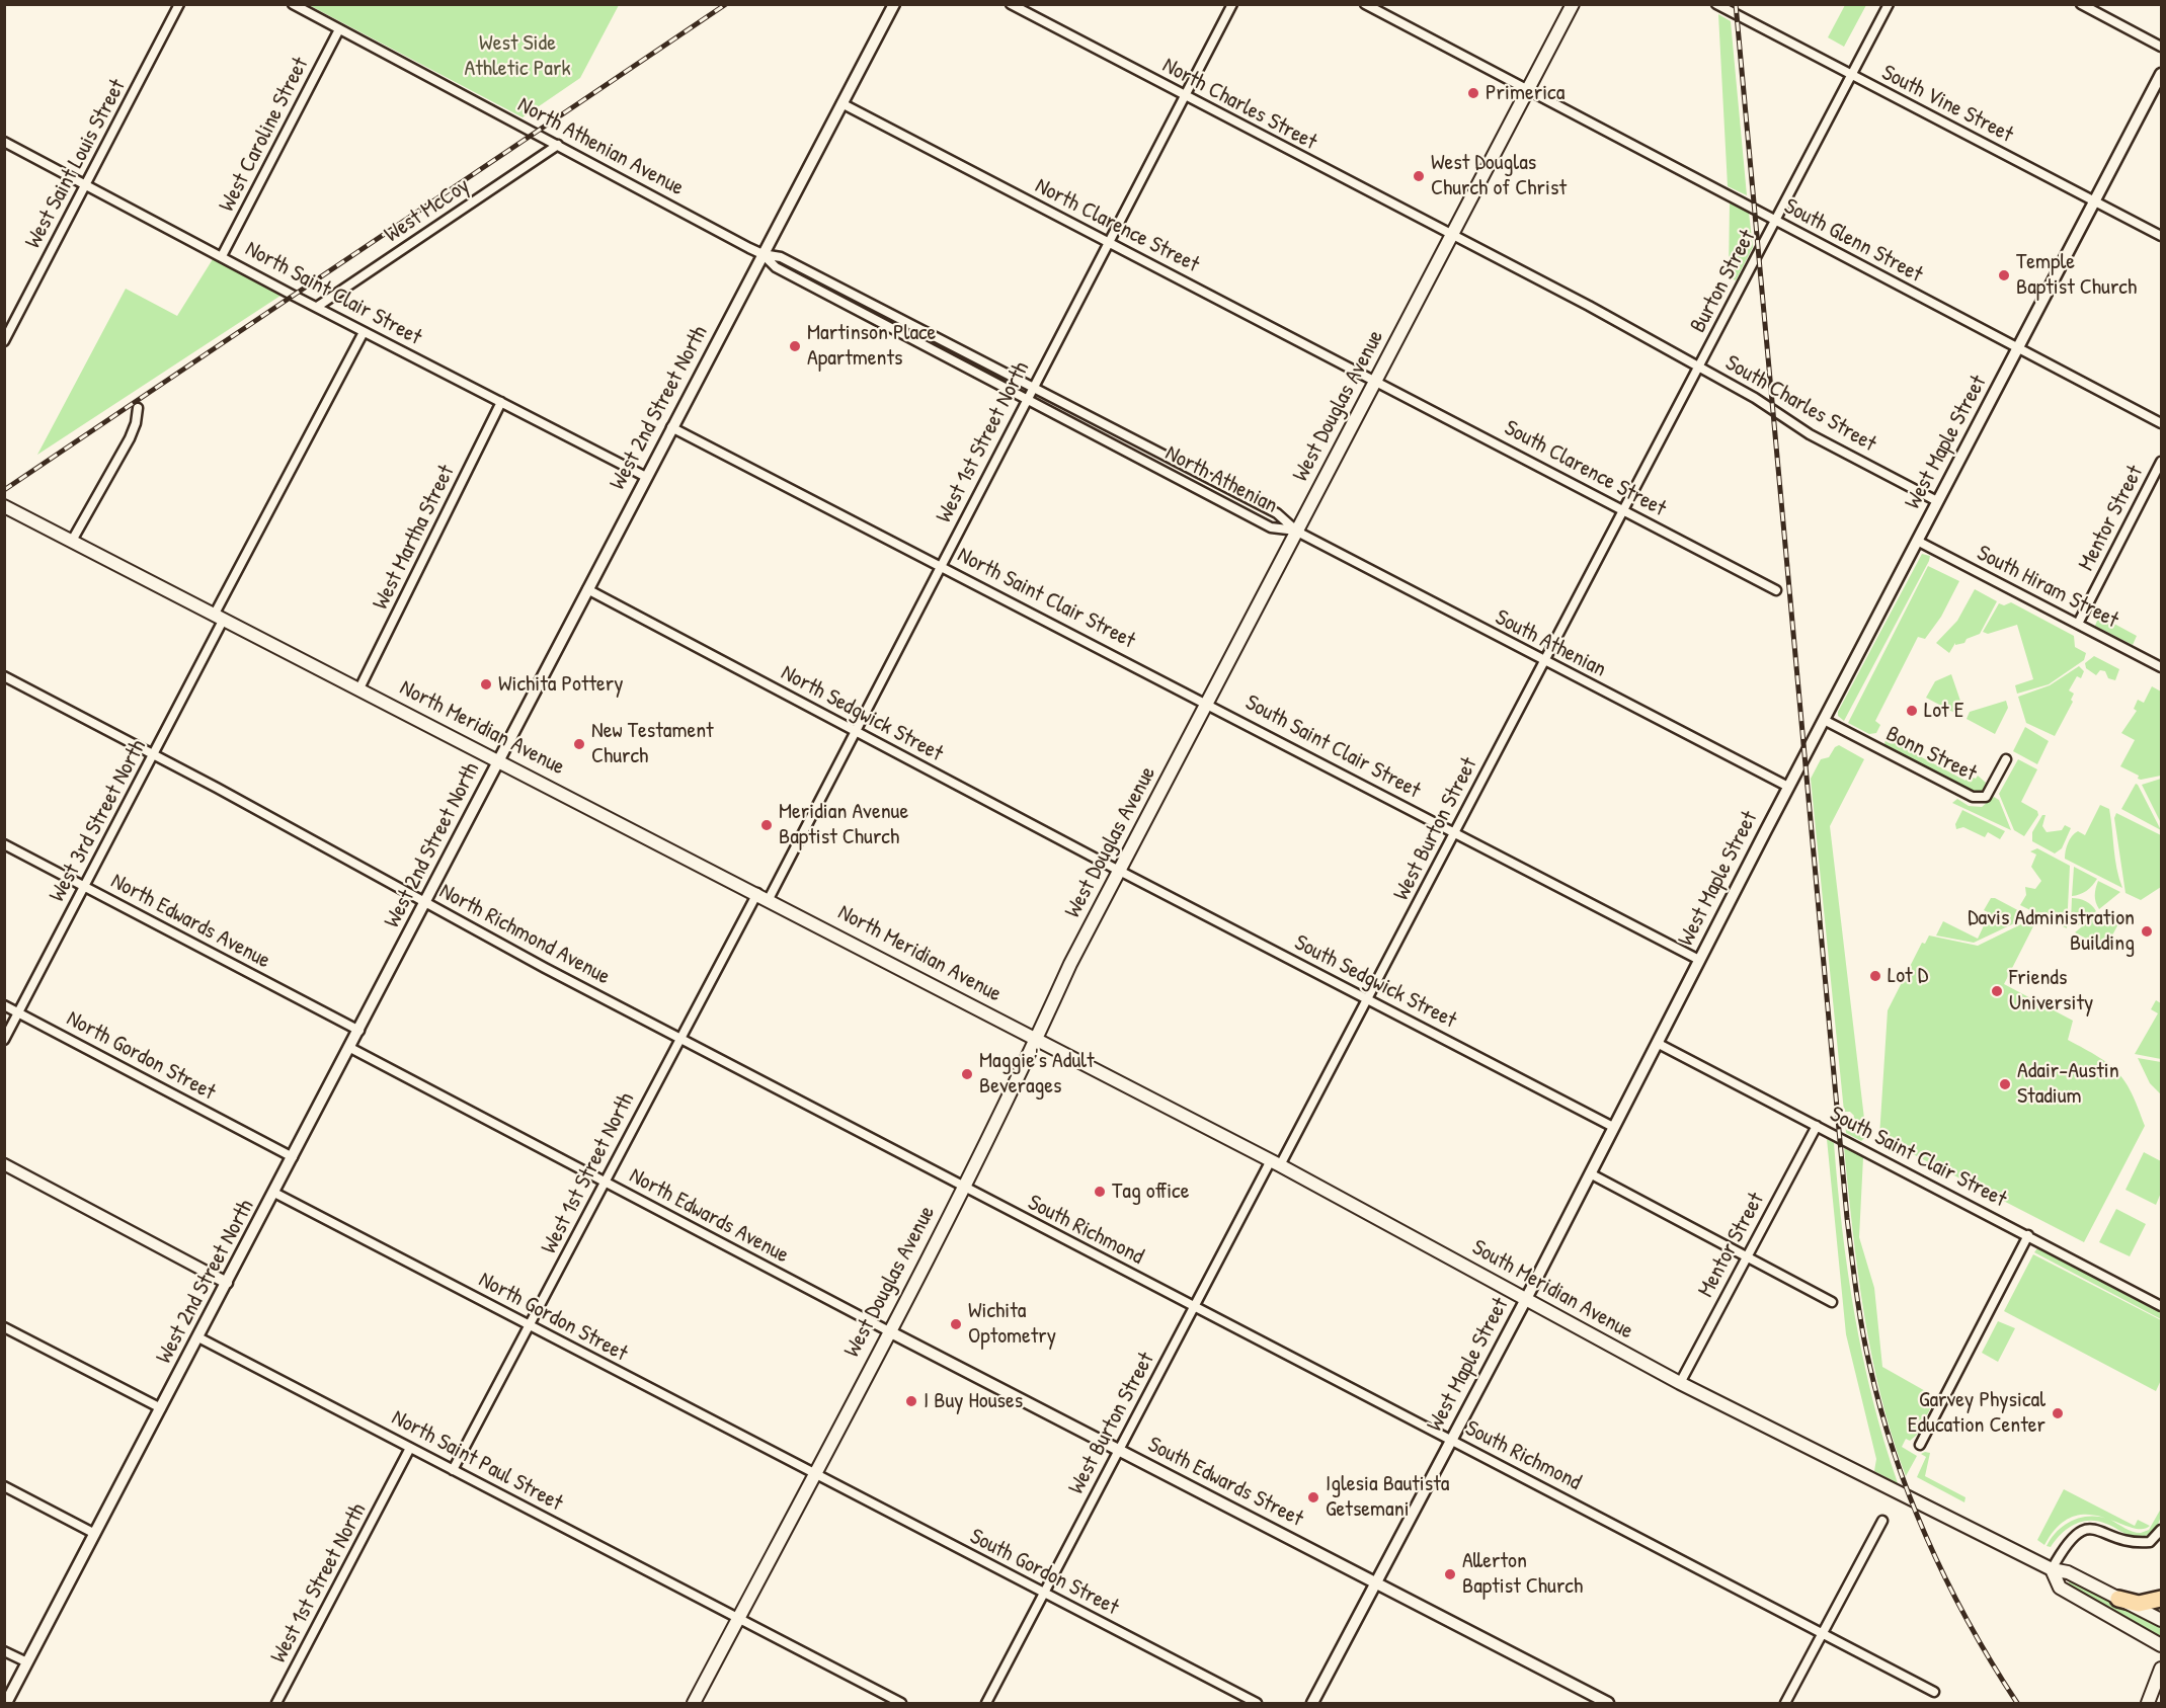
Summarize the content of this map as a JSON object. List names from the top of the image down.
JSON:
{
  "streets": {
    "main road": ["West Douglas Avenue", "North Meridian Avenue", "South Meridian Avenue"],
    "street": [
      "North Charles Street",
      "South Vine Street",
      "West Caroline Street",
      "North Athenian Avenue",
      "West Saint Louis Street",
      "West McCoy",
      "North Clarence Street",
      "South Glenn Street",
      "Burton Street",
      "North Saint Clair Street",
      "South Charles Street",
      "West 2nd Street North",
      "West 1st Street North",
      "West Maple Street",
      "South Clarence Street",
      "North Athenian",
      "Mentor Street",
      "West Martha Street",
      "South Hiram Street",
      "South Athenian",
      "North Sedgwick Street",
      "South Saint Clair Street",
      "Bonn Street",
      "West 3rd Street North",
      "West Burton Street",
      "North Edwards Avenue",
      "North Richmond Avenue",
      "South Sedgwick Street",
      "North Gordon Street",
      "South Richmond",
      "North Saint Paul Street",
      "South Edwards Street",
      "South Gordon Street"
    ]
  },
  "crossings": [
    ["North Charles Street", "South Charles Street"],
    ["North Charles Street", "West Douglas Avenue"],
    ["North Charles Street", "West 1st Street North"],
    ["South Vine Street", "Burton Street"],
    ["South Vine Street", "West Maple Street"],
    ["West Caroline Street", "North Athenian Avenue"],
    ["West Caroline Street", "North Saint Clair Street"],
    ["North Athenian Avenue", "West McCoy"],
    ["North Athenian Avenue", "West 2nd Street North"],
    ["North Athenian Avenue", "North Athenian"],
    ["West Saint Louis Street", "North Saint Clair Street"],
    ["West McCoy", "North Saint Clair Street"],
    ["North Clarence Street", "West Douglas Avenue"],
    ["North Clarence Street", "West 2nd Street North"],
    ["North Clarence Street", "West 1st Street North"],
    ["North Clarence Street", "South Clarence Street"],
    ["South Glenn Street", "Burton Street"],
    ["South Glenn Street", "West Douglas Avenue"],
    ["South Glenn Street", "West Maple Street"],
    ["Burton Street", "South Charles Street"],
    ["Burton Street", "South Clarence Street"],
    ["Burton Street", "West Burton Street"],
    ["North Saint Clair Street", "West Douglas Avenue"],
    ["North Saint Clair Street", "West 2nd Street North"],
    ["North Saint Clair Street", "West 1st Street North"],
    ["North Saint Clair Street", "West Martha Street"],
    ["North Saint Clair Street", "South Saint Clair Street"],
    ["North Saint Clair Street", "West 3rd Street North"],
    ["South Charles Street", "West Douglas Avenue"],
    ["South Charles Street", "West Maple Street"],
    ["West Douglas Avenue", "South Clarence Street"],
    ["West Douglas Avenue", "North Athenian"],
    ["West Douglas Avenue", "South Athenian"],
    ["West Douglas Avenue", "North Sedgwick Street"],
    ["West Douglas Avenue", "North Meridian Avenue"],
    ["West Douglas Avenue", "South Saint Clair Street"],
    ["West Douglas Avenue", "North Edwards Avenue"],
    ["West Douglas Avenue", "North Richmond Avenue"],
    ["West Douglas Avenue", "South Sedgwick Street"],
    ["West Douglas Avenue", "North Gordon Street"],
    ["West Douglas Avenue", "South Richmond"],
    ["West Douglas Avenue", "South Meridian Avenue"],
    ["West Douglas Avenue", "North Saint Paul Street"],
    ["West Douglas Avenue", "South Edwards Street"],
    ["West Douglas Avenue", "South Gordon Street"],
    ["West 2nd Street North", "North Athenian"],
    ["West 2nd Street North", "North Sedgwick Street"],
    ["West 2nd Street North", "North Meridian Avenue"],
    ["West 2nd Street North", "North Edwards Avenue"],
    ["West 2nd Street North", "North Richmond Avenue"],
    ["West 2nd Street North", "North Gordon Street"],
    ["West 2nd Street North", "North Saint Paul Street"],
    ["West 1st Street North", "North Athenian"],
    ["West 1st Street North", "North Sedgwick Street"],
    ["West 1st Street North", "North Meridian Avenue"],
    ["West 1st Street North", "North Edwards Avenue"],
    ["West 1st Street North", "North Richmond Avenue"],
    ["West 1st Street North", "North Gordon Street"],
    ["West 1st Street North", "North Saint Paul Street"],
    ["West Maple Street", "South Hiram Street"],
    ["West Maple Street", "South Athenian"],
    ["West Maple Street", "South Saint Clair Street"],
    ["West Maple Street", "Bonn Street"],
    ["West Maple Street", "South Sedgwick Street"],
    ["West Maple Street", "South Richmond"],
    ["West Maple Street", "South Meridian Avenue"],
    ["West Maple Street", "South Edwards Street"],
    ["South Clarence Street", "West Burton Street"],
    ["North Athenian", "South Athenian"],
    ["Mentor Street", "South Hiram Street"],
    ["Mentor Street", "South Saint Clair Street"],
    ["Mentor Street", "South Meridian Avenue"],
    ["West Martha Street", "North Meridian Avenue"],
    ["South Athenian", "West Burton Street"],
    ["North Sedgwick Street", "South Sedgwick Street"],
    ["North Meridian Avenue", "West 3rd Street North"],
    ["North Meridian Avenue", "South Meridian Avenue"],
    ["South Saint Clair Street", "West Burton Street"],
    ["West 3rd Street North", "North Edwards Avenue"],
    ["West 3rd Street North", "North Richmond Avenue"],
    ["West 3rd Street North", "North Gordon Street"],
    ["West Burton Street", "South Sedgwick Street"],
    ["West Burton Street", "South Richmond"],
    ["West Burton Street", "South Meridian Avenue"],
    ["West Burton Street", "South Edwards Street"],
    ["West Burton Street", "South Gordon Street"],
    ["North Edwards Avenue", "South Edwards Street"],
    ["North Richmond Avenue", "South Richmond"],
    ["North Gordon Street", "South Gordon Street"]
  ],
  "parks": ["West Side Athletic Park"],
  "places": [
    "Primerica",
    "West Douglas Church of Christ",
    "Temple Baptist Church",
    "Martinson Place Apartments",
    "Wichita Pottery",
    "Lot E",
    "New Testament Church",
    "Meridian Avenue Baptist Church",
    "Davis Administration Building",
    "Lot D",
    "Friends University",
    "Maggie's Adult Beverages",
    "Adair-Austin Stadium",
    "Tag office",
    "Wichita Optometry",
    "I Buy Houses",
    "Garvey Physical Education Center",
    "Iglesia Bautista Getsemani",
    "Allerton Baptist Church"
  ]
}
